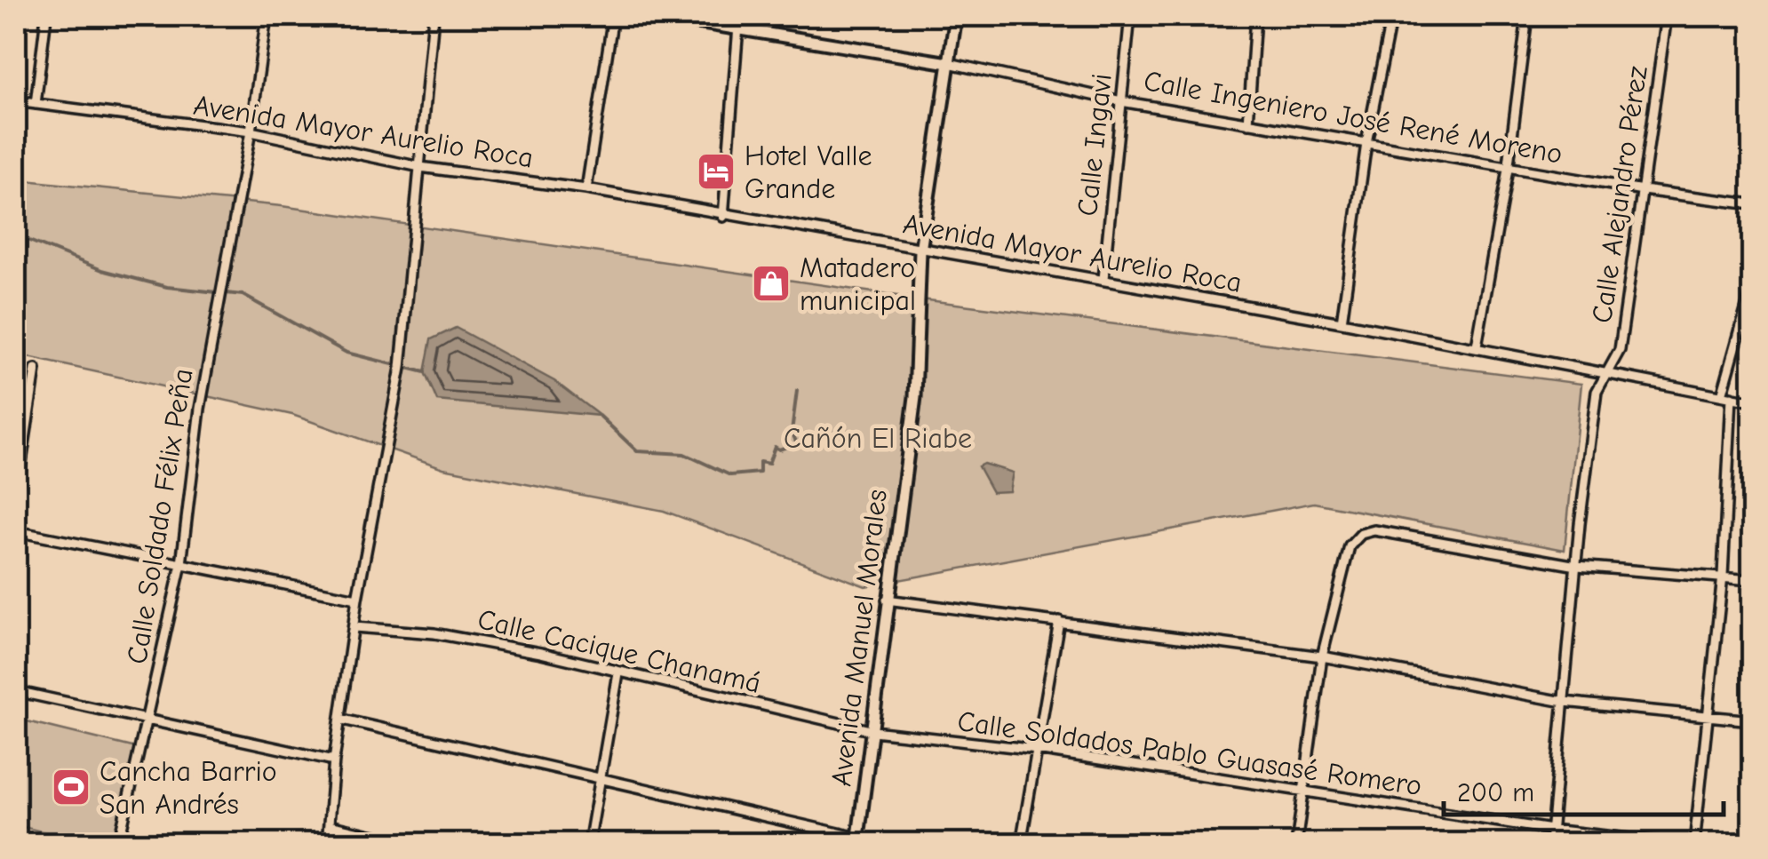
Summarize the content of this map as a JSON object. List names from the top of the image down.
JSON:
{
  "streets": {
    "street": [
      "Calle Ingeniero José René Moreno",
      "Avenida Mayor Aurelio Roca",
      "Calle Ingavi",
      "Calle Alejandro Pérez",
      "Calle Soldado Félix Peña",
      "Avenida Manuel Morales",
      "Calle Cacique Chanamá",
      "Calle Soldados Pablo Guasasé Romero"
    ]
  },
  "crossings": [
    ["Calle Ingeniero José René Moreno", "Calle Ingavi"],
    ["Calle Ingeniero José René Moreno", "Calle Alejandro Pérez"],
    ["Calle Ingeniero José René Moreno", "Avenida Manuel Morales"],
    ["Avenida Mayor Aurelio Roca", "Calle Ingavi"],
    ["Avenida Mayor Aurelio Roca", "Calle Alejandro Pérez"],
    ["Avenida Mayor Aurelio Roca", "Calle Soldado Félix Peña"],
    ["Avenida Mayor Aurelio Roca", "Avenida Manuel Morales"],
    ["Calle Alejandro Pérez", "Calle Soldados Pablo Guasasé Romero"],
    ["Avenida Manuel Morales", "Calle Cacique Chanamá"],
    ["Avenida Manuel Morales", "Calle Soldados Pablo Guasasé Romero"],
    ["Calle Cacique Chanamá", "Calle Soldados Pablo Guasasé Romero"]
  ],
  "parks": ["Cañón El Riabe"],
  "places": {
    "hotel": ["Hotel Valle Grande"],
    "shop": ["Matadero municipal"],
    "sports": ["Cancha Barrio San Andrés"]
  },
  "scale_bar": "200 m"
}
